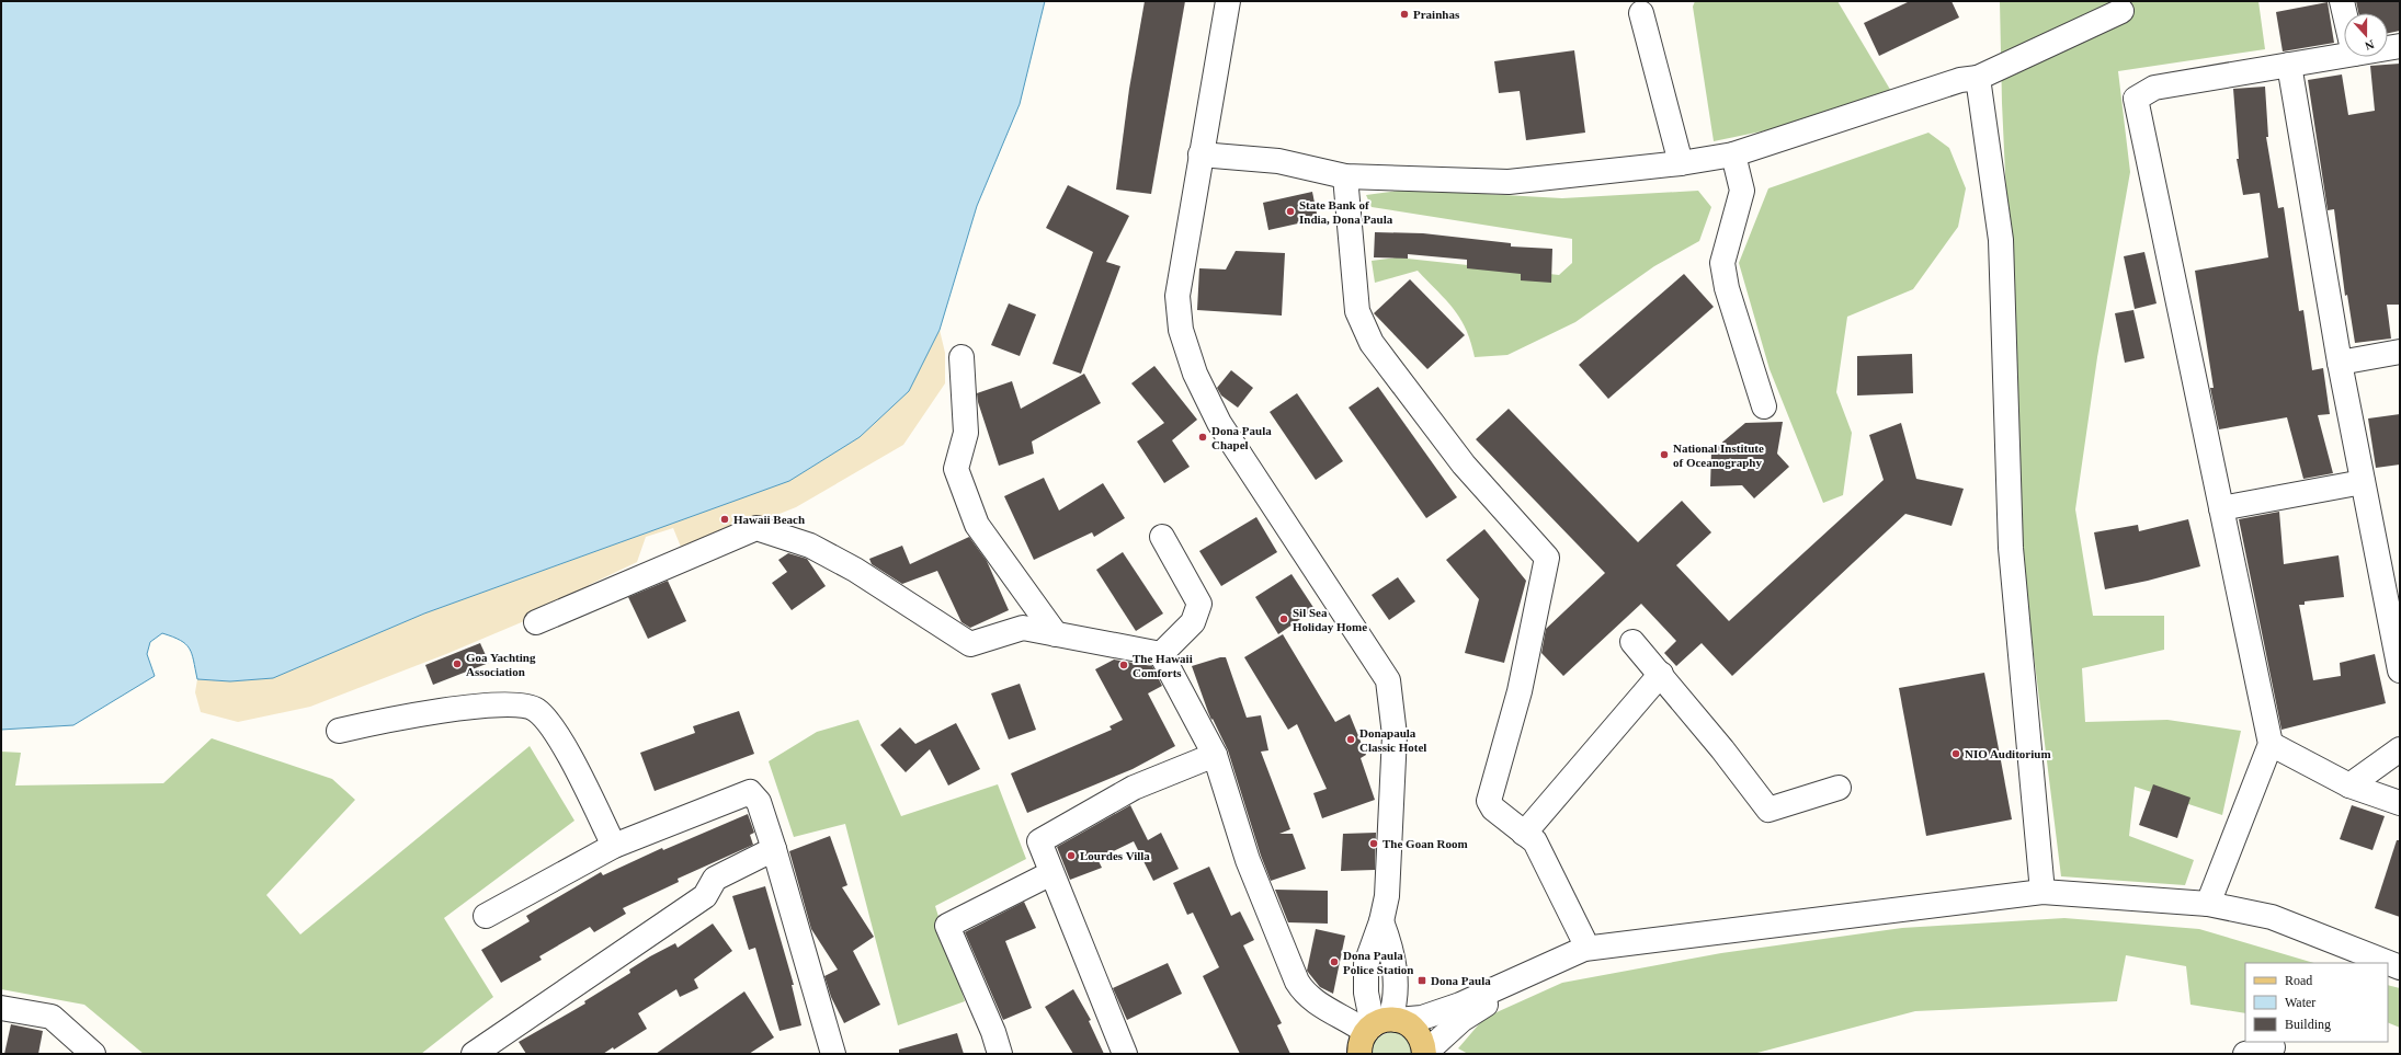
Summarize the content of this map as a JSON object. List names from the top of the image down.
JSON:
{
  "places": {
    "other": [
      "Prainhas",
      "State Bank of India, Dona Paula",
      "Dona Paula Chapel",
      "National Institute of Oceanography",
      "Hawaii Beach",
      "Sil Sea Holiday Home",
      "Goa Yachting Association",
      "The Hawaii Comforts",
      "Donapaula Classic Hotel",
      "NIO Auditorium",
      "The Goan Room",
      "Lourdes Villa",
      "Dona Paula Police Station"
    ],
    "transit": ["Dona Paula"]
  },
  "legend": ["Road", "Water", "Building"],
  "north": "bottom"
}
